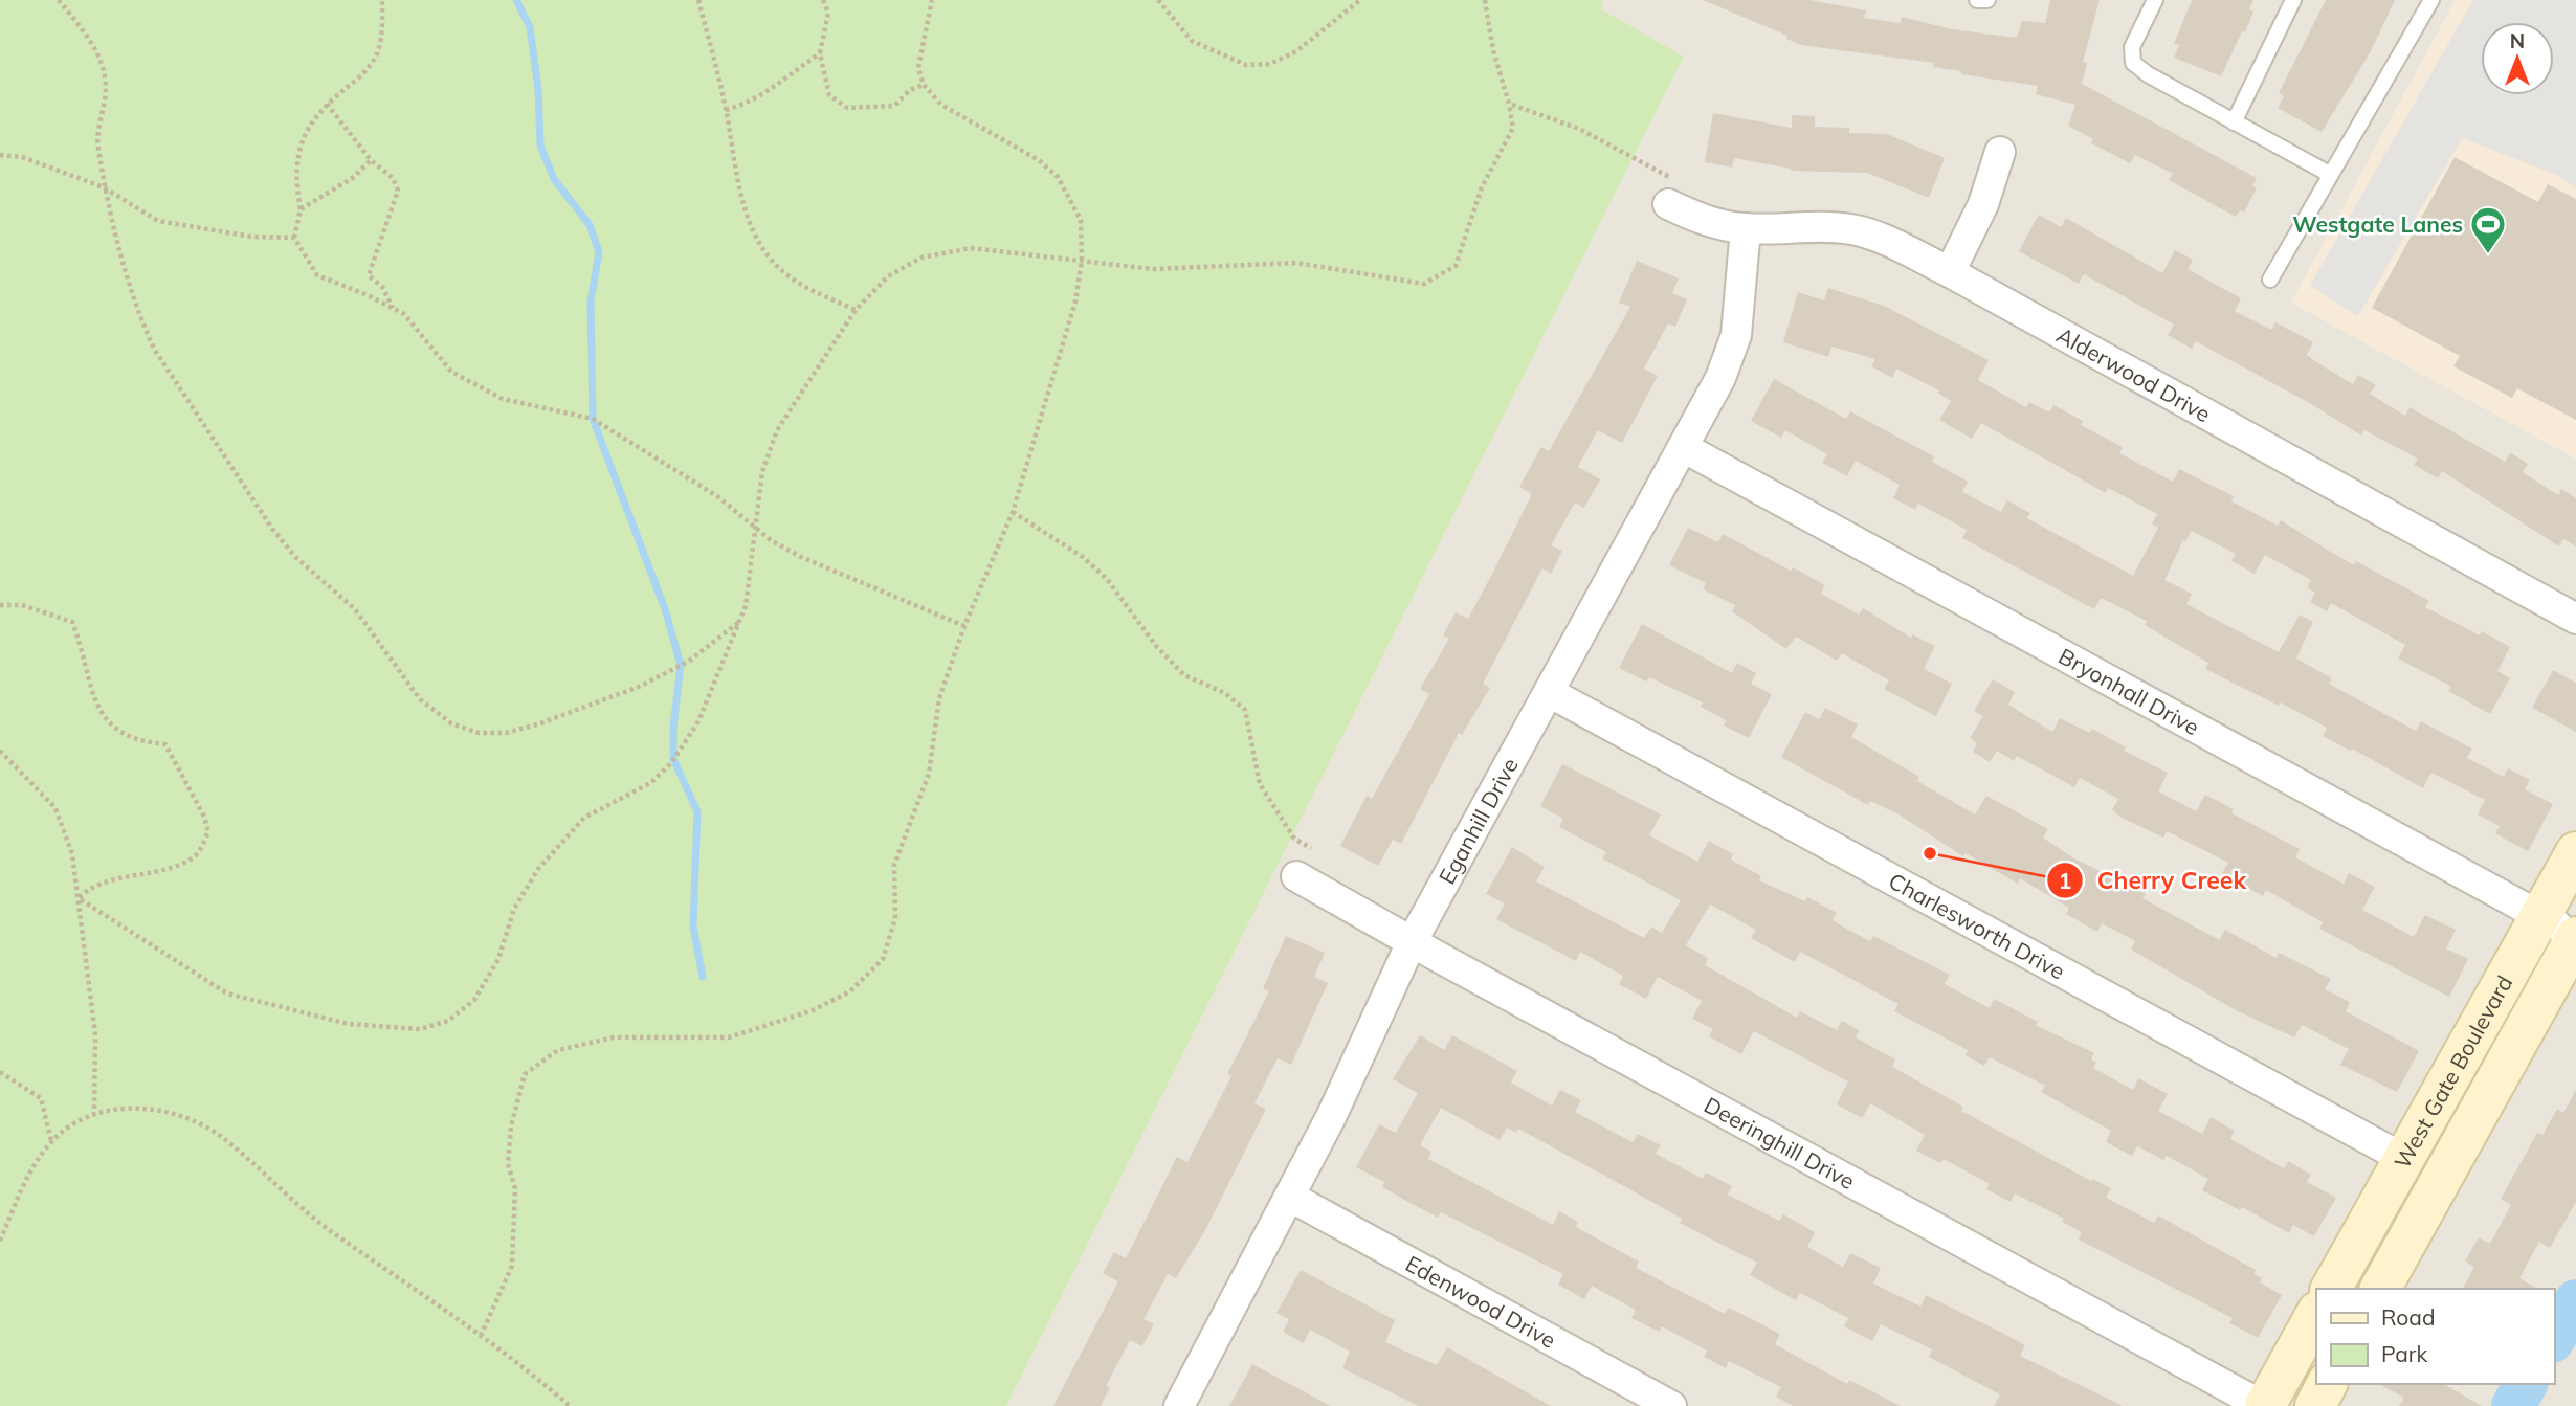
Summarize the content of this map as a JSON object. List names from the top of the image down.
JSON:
{
  "streets": {
    "main road": ["West Gate Boulevard"],
    "street": [
      "Alderwood Drive",
      "Bryonhall Drive",
      "Eganhill Drive",
      "Charlesworth Drive",
      "Deeringhill Drive",
      "Edenwood Drive"
    ]
  },
  "crossings": [
    ["Alderwood Drive", "Eganhill Drive"],
    ["Bryonhall Drive", "Eganhill Drive"],
    ["Bryonhall Drive", "West Gate Boulevard"],
    ["Eganhill Drive", "Charlesworth Drive"],
    ["Eganhill Drive", "Deeringhill Drive"],
    ["Eganhill Drive", "Edenwood Drive"],
    ["Charlesworth Drive", "West Gate Boulevard"]
  ],
  "places": {
    "sports": ["Westgate Lanes"],
    "other": ["Cherry Creek"]
  },
  "legend": ["Road", "Park"],
  "north": "top"
}
